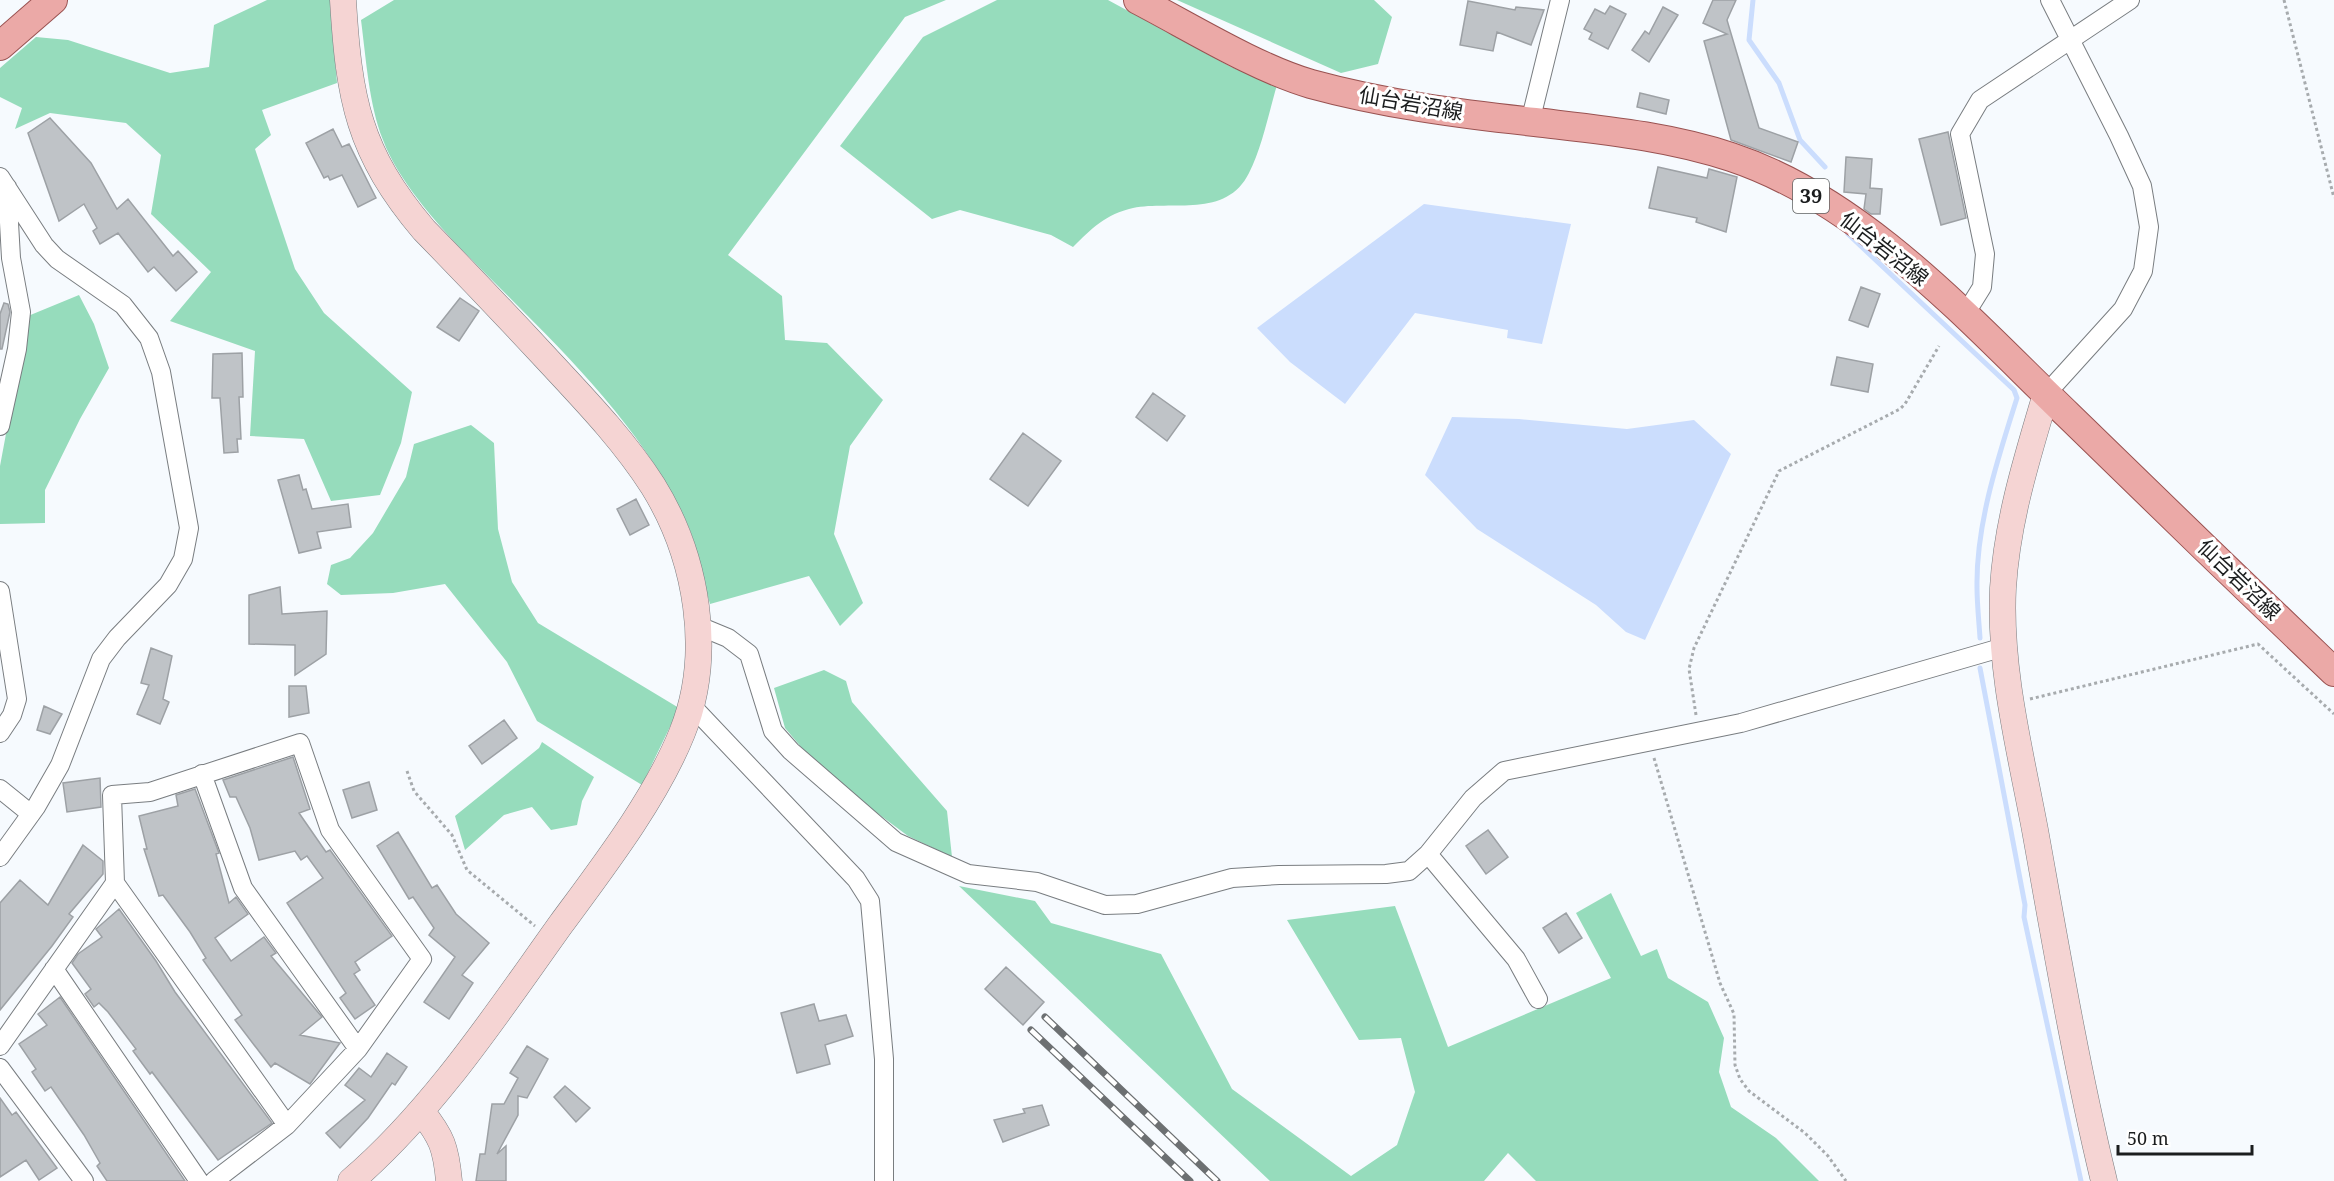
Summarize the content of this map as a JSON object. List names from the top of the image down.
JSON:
{
  "streets": {
    "main road": ["仙台岩沼線", "39"]
  },
  "scale_bar": "50 m"
}
